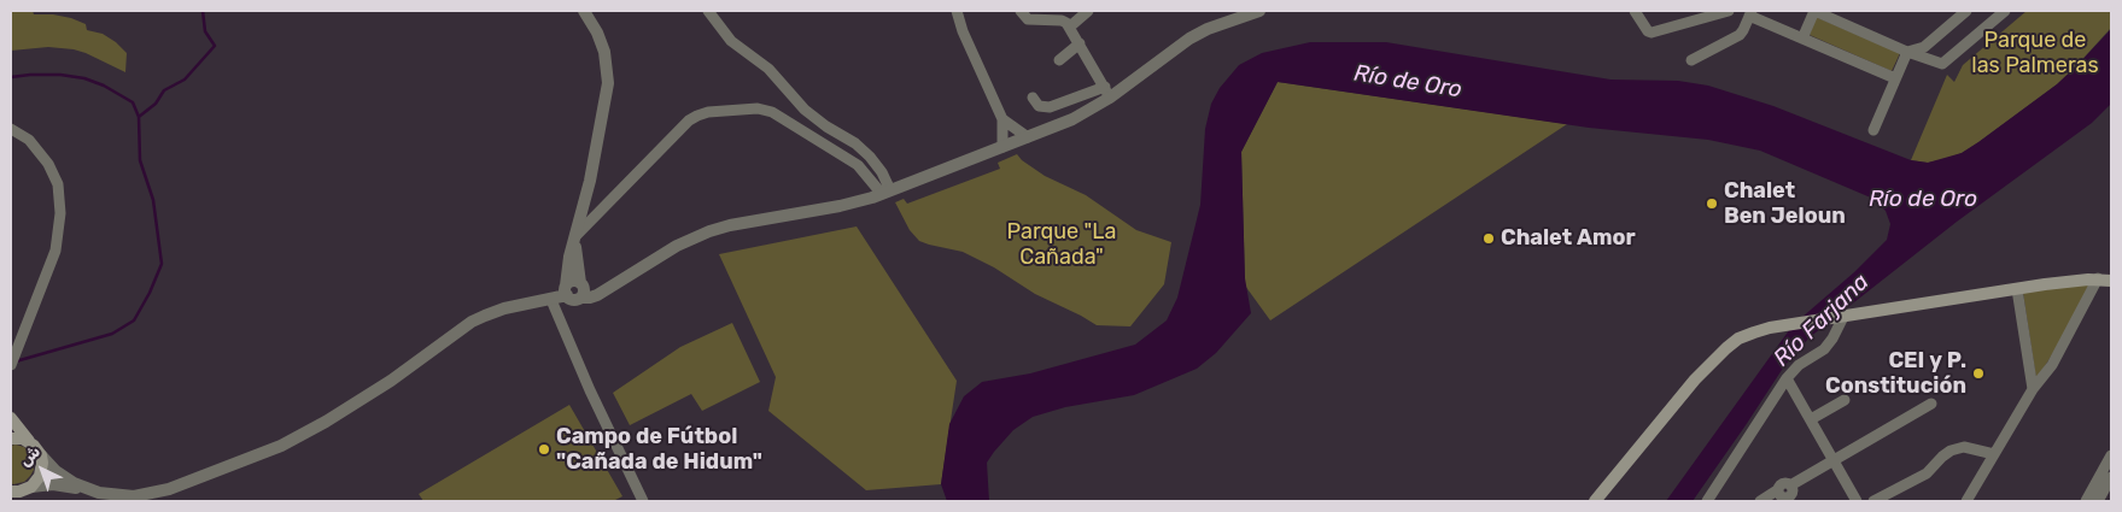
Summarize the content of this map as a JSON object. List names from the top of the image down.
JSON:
{
  "water": ["Río de Oro", "Río Farjana"],
  "parks": ["Parque de las Palmeras", "Parque \"La Cañada\""],
  "places": [
    "Chalet Ben Jeloun",
    "Chalet Amor",
    "CEI y P. Constitución",
    "Campo de Fútbol \"Cañada de Hidum\""
  ],
  "north": "top left"
}
